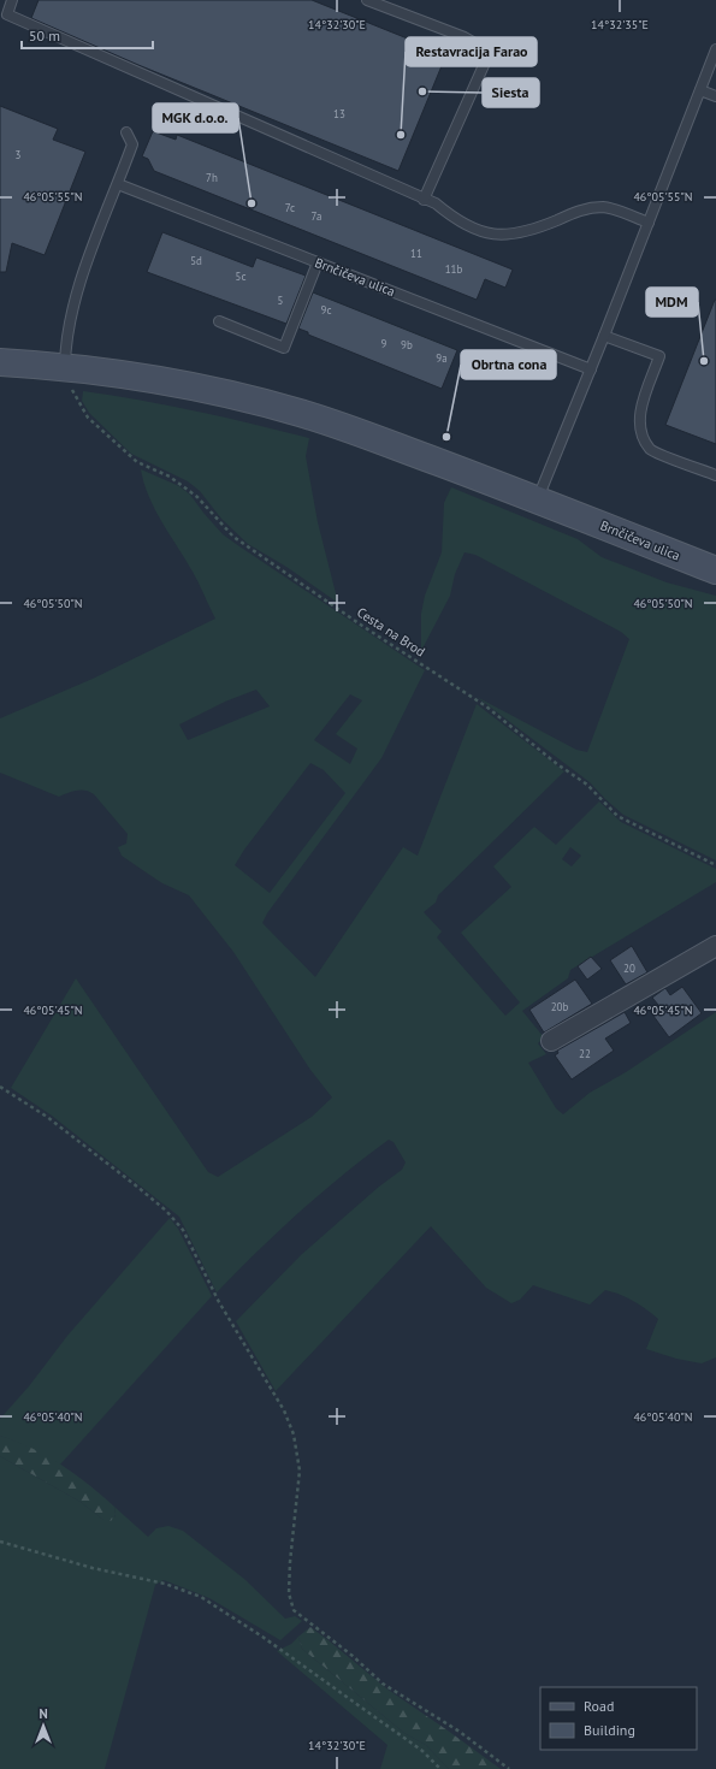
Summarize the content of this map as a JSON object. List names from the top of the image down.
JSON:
{
  "streets": {
    "street": ["Brnčičeva ulica"],
    "path": ["Cesta na Brod"]
  },
  "crossings": [
    ["Brnčičeva ulica", "Cesta na Brod"]
  ],
  "places": [
    "Siesta",
    "Restavracija Farao",
    "MGK d.o.o.",
    "MDM",
    "Obrtna cona"
  ],
  "house_numbers": [
    "13",
    "3",
    "7h",
    "7c",
    "7a",
    "11",
    "5d",
    "11b",
    "5c",
    "5",
    "9c",
    "9",
    "9b",
    "9a",
    "20",
    "20b",
    "22"
  ],
  "legend": ["Road", "Building"],
  "scale_bar": "50 m",
  "north": "top",
  "coordinates": [
    "14°32'30\"E",
    "14°32'35\"E",
    "46°05'55\"N",
    "46°05'50\"N",
    "46°05'45\"N",
    "46°05'40\"N"
  ]
}
